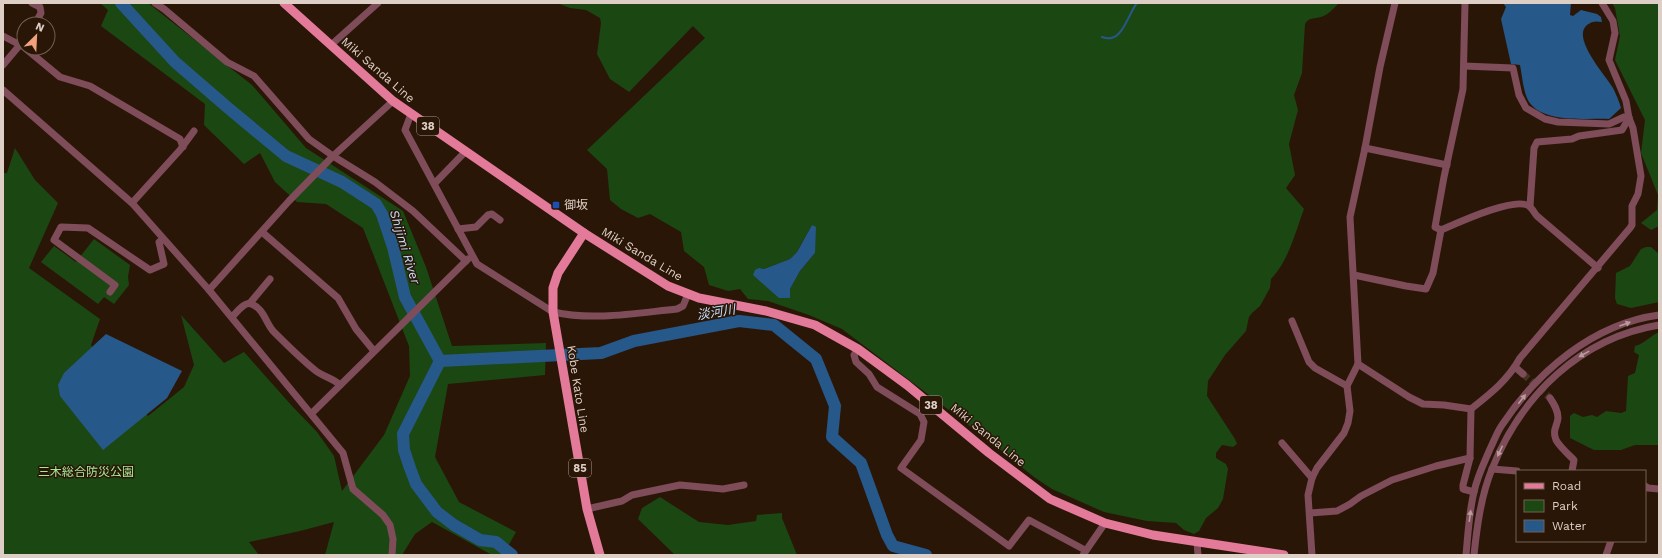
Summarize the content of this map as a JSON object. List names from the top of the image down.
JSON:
{
  "streets": {
    "main road": [
      "Miki Sanda Line",
      "38",
      "Kobe Kato Line",
      "85"
    ]
  },
  "crossings": [
    ["Miki Sanda Line", "Kobe Kato Line"]
  ],
  "water": ["Shijimi River", "淡河川"],
  "parks": ["三木総合防災公園"],
  "places": {
    "transit": ["御坂"]
  },
  "legend": ["Road", "Park", "Water"],
  "north": "top right"
}
